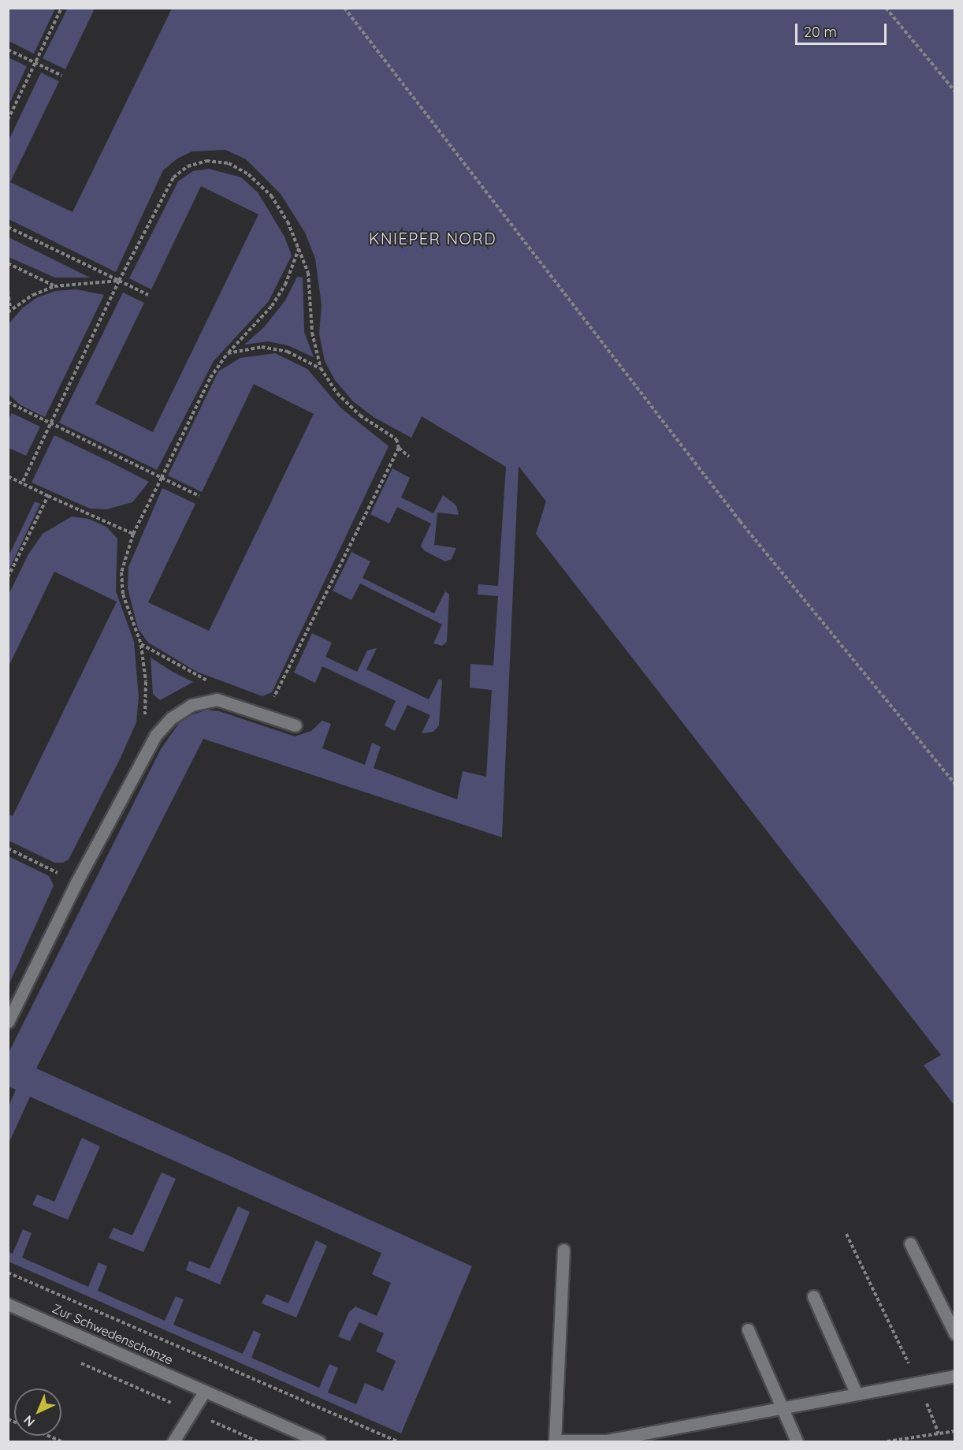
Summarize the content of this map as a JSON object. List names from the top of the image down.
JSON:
{
  "streets": {
    "street": ["Zur Schwedenschanze"]
  },
  "districts": ["KNIEPER NORD"],
  "scale_bar": "20 m",
  "north": "bottom left"
}
